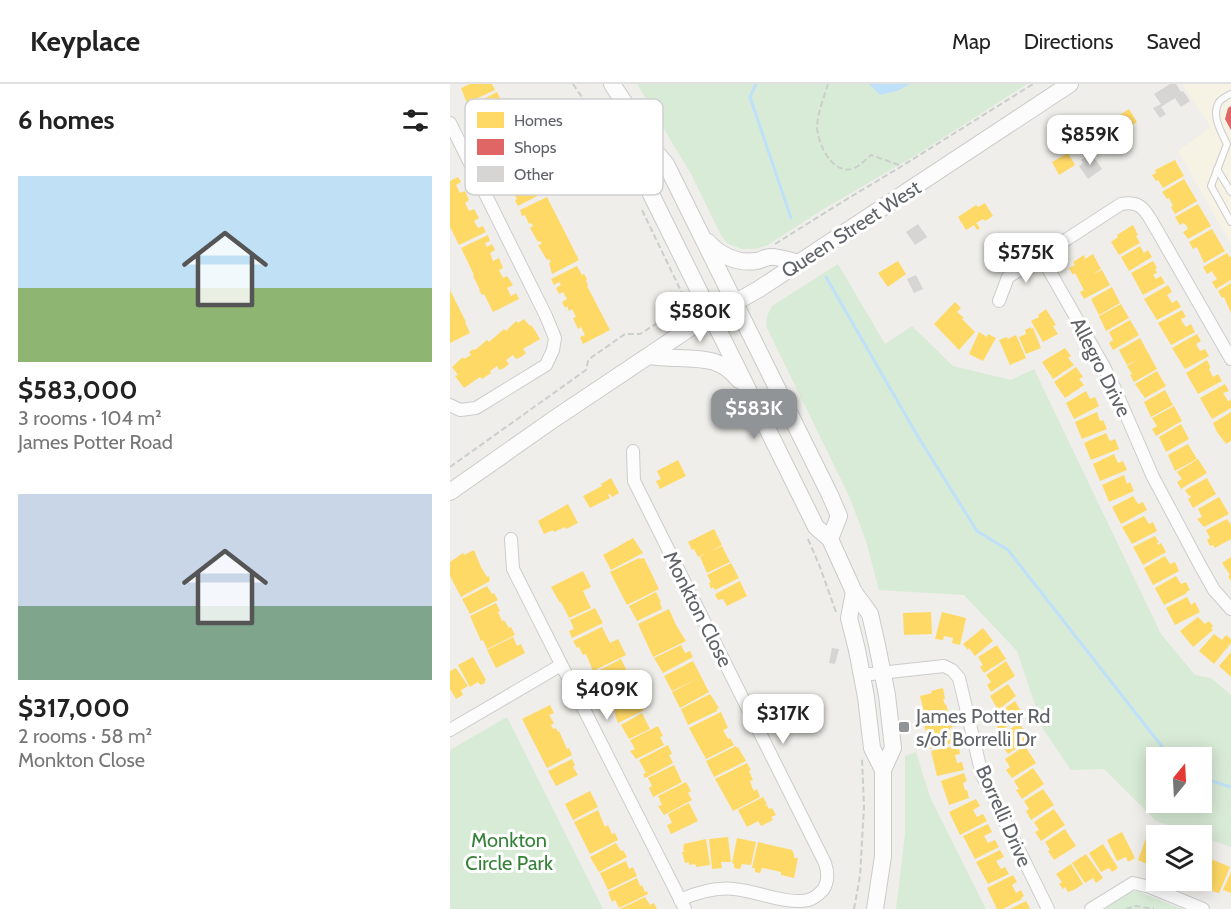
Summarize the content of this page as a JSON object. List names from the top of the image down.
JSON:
{
  "streets": {
    "main road": ["Queen Street West"],
    "street": ["Allegro Drive", "Monkton Close", "Borrelli Drive"]
  },
  "parks": ["Monkton Circle Park"],
  "places": {
    "transit": ["James Potter Rd s/of Borrelli Dr"]
  },
  "legend": ["Homes", "Shops", "Other"],
  "north": "top",
  "page": {
    "header": "Keyplace",
    "nav": ["Map", "Directions", "Saved"],
    "heading": "6 homes",
    "price": [
      "$859K",
      "$575K",
      "$580K",
      "$583K",
      "$409K",
      "$317K"
    ],
    "list": [
      {
        "name": "$583,000",
        "note": "3 rooms · 104 m² · James Potter Road"
      },
      {
        "name": "$317,000",
        "note": "2 rooms · 58 m² · Monkton Close"
      }
    ]
  }
}
